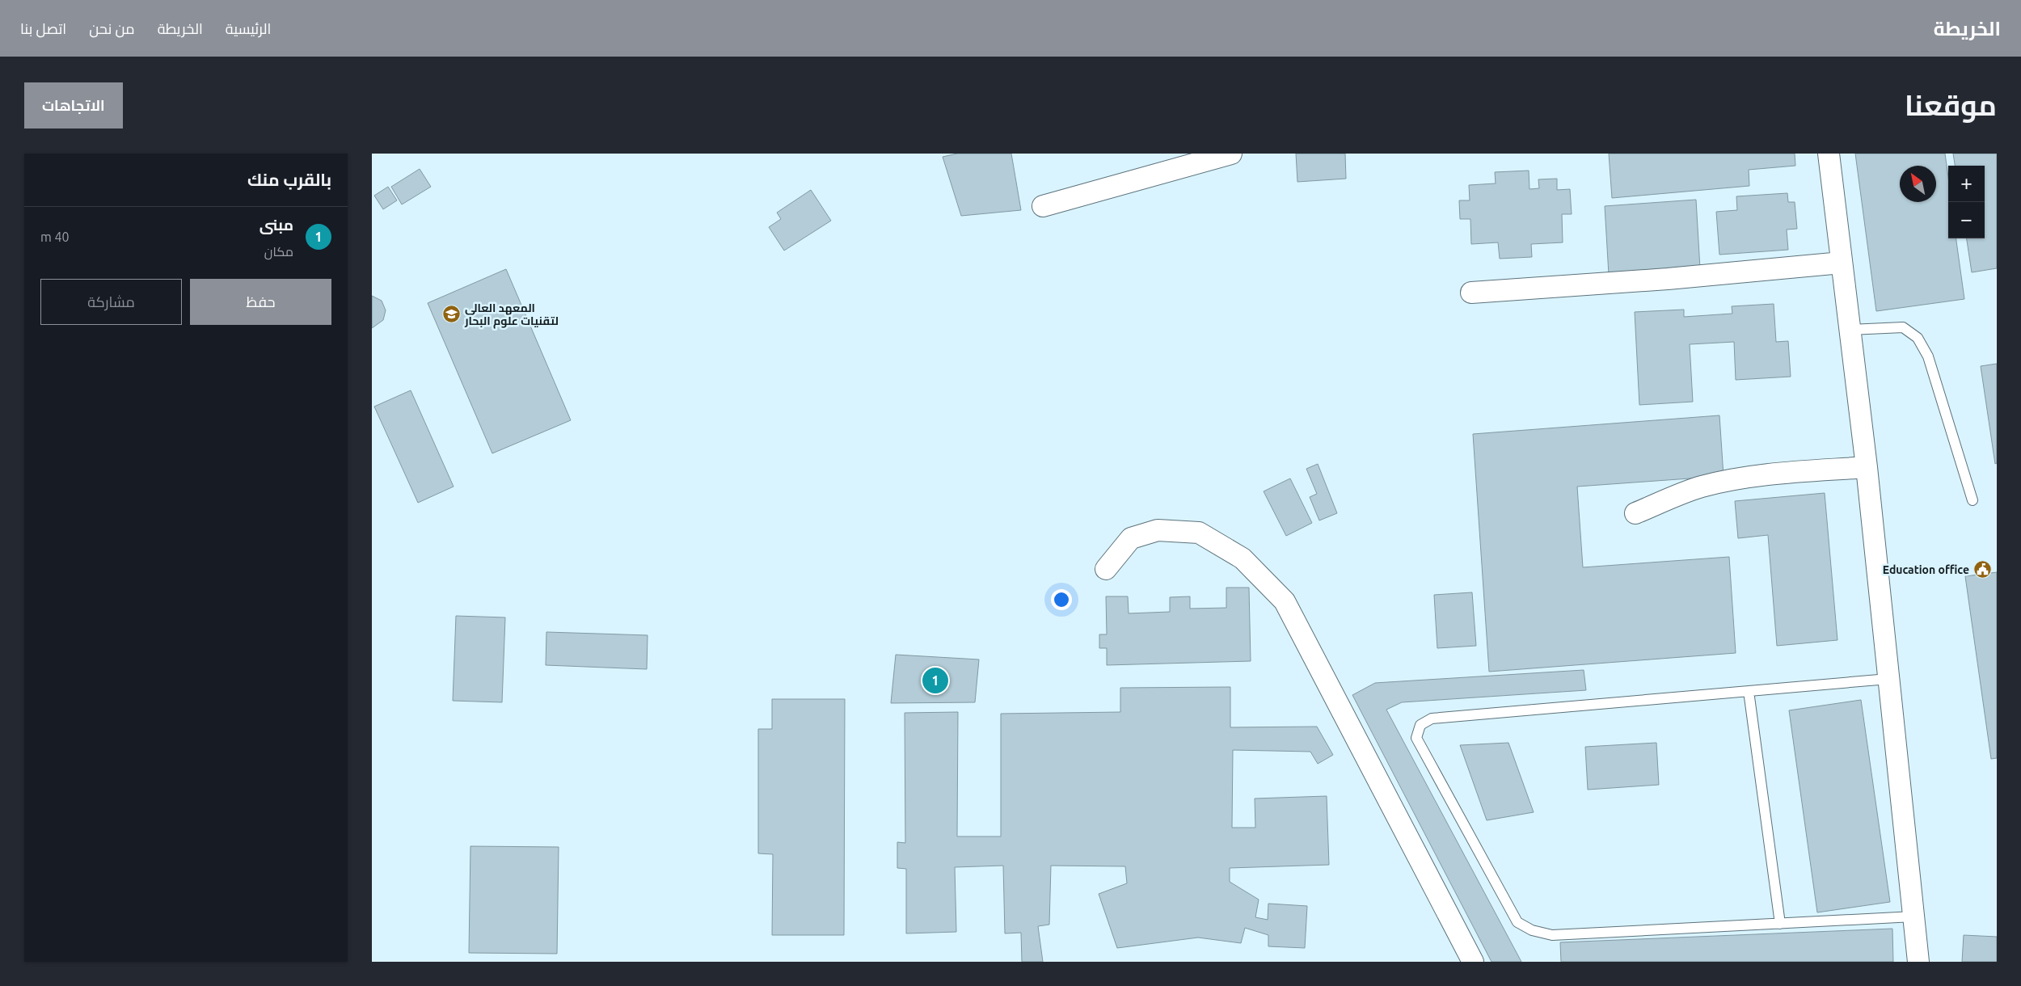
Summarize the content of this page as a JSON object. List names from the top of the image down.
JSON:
{
  "places": {
    "school or university": ["المعهد العالي لتقنيات علوم البحار"],
    "public building": ["Education office"]
  },
  "north": "top left",
  "page": {
    "header": "الخريطة",
    "nav": [
      "الرئيسية",
      "الخريطة",
      "من نحن",
      "اتصل بنا"
    ],
    "title": "موقعنا",
    "buttons": [
      "الاتجاهات",
      ["حفظ", "مشاركة"]
    ],
    "heading": "بالقرب منك",
    "map_buttons": ["+", "−"],
    "list": [
      {
        "mark": "1",
        "name": "مبنى",
        "note": "مكان",
        "value": "40 m"
      }
    ],
    "pins": "1"
  }
}
